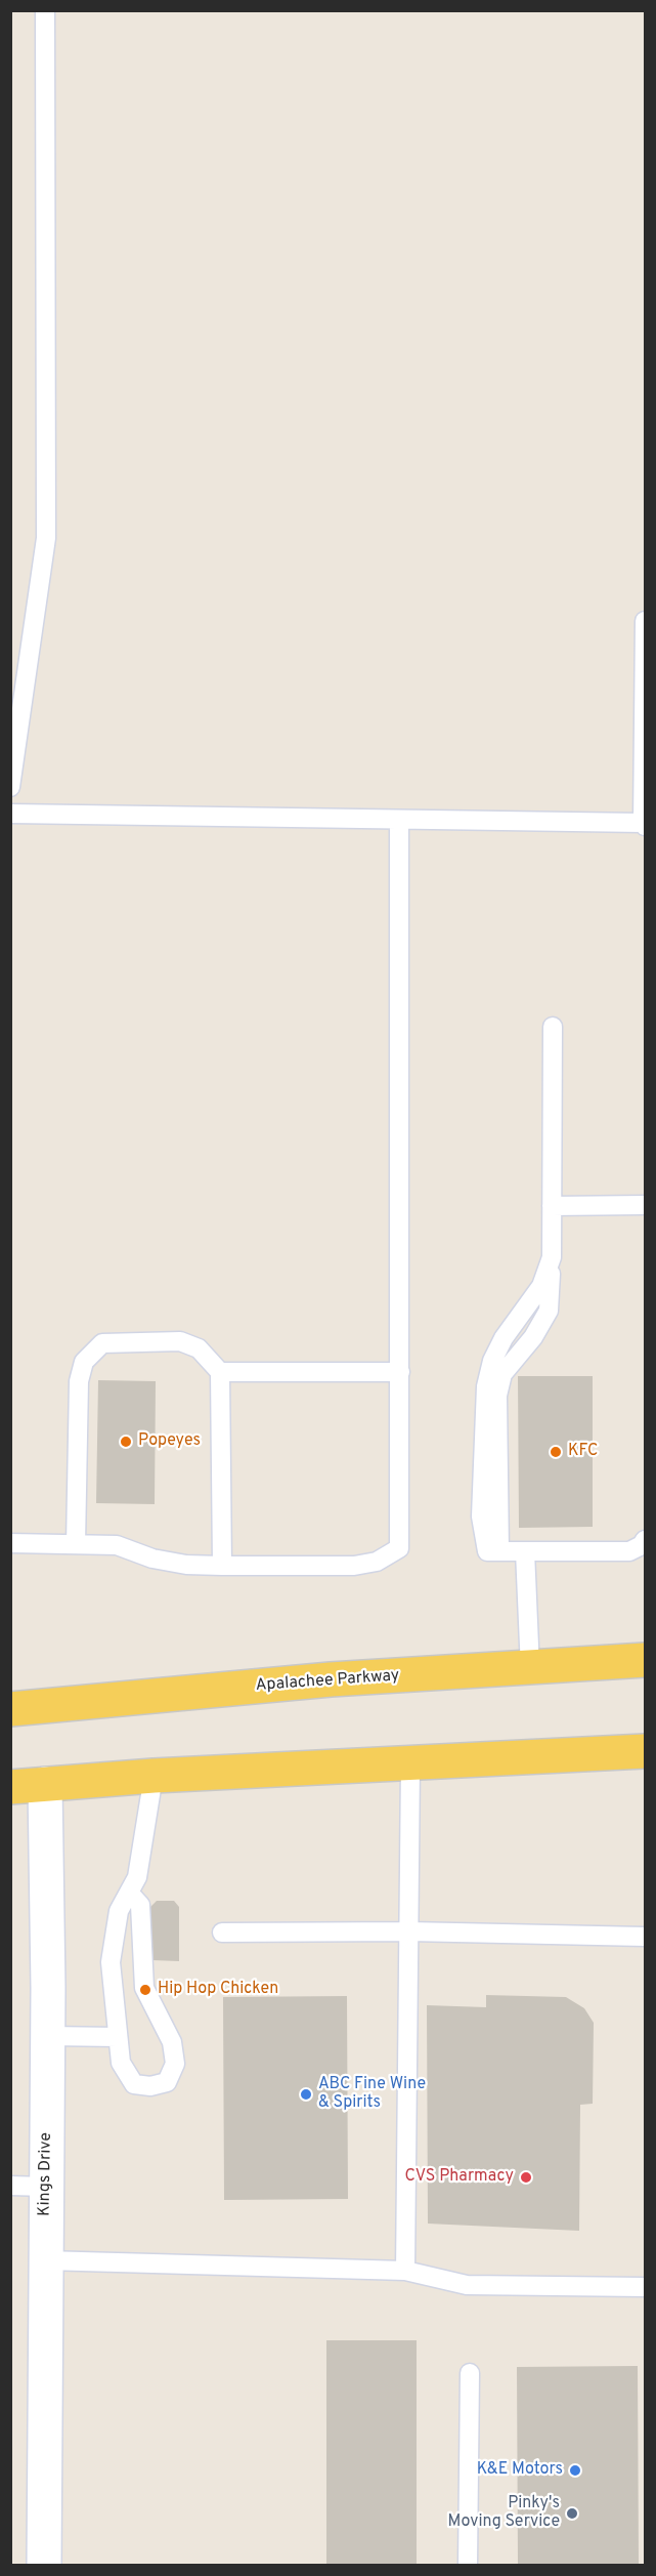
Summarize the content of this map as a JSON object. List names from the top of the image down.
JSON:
{
  "streets": {
    "main road": ["Apalachee Parkway"],
    "street": ["Kings Drive"]
  },
  "places": [
    "Popeyes",
    "KFC",
    "Hip Hop Chicken",
    "ABC Fine Wine & Spirits",
    "CVS Pharmacy",
    "K&E Motors",
    "Pinky's Moving Service"
  ]
}
